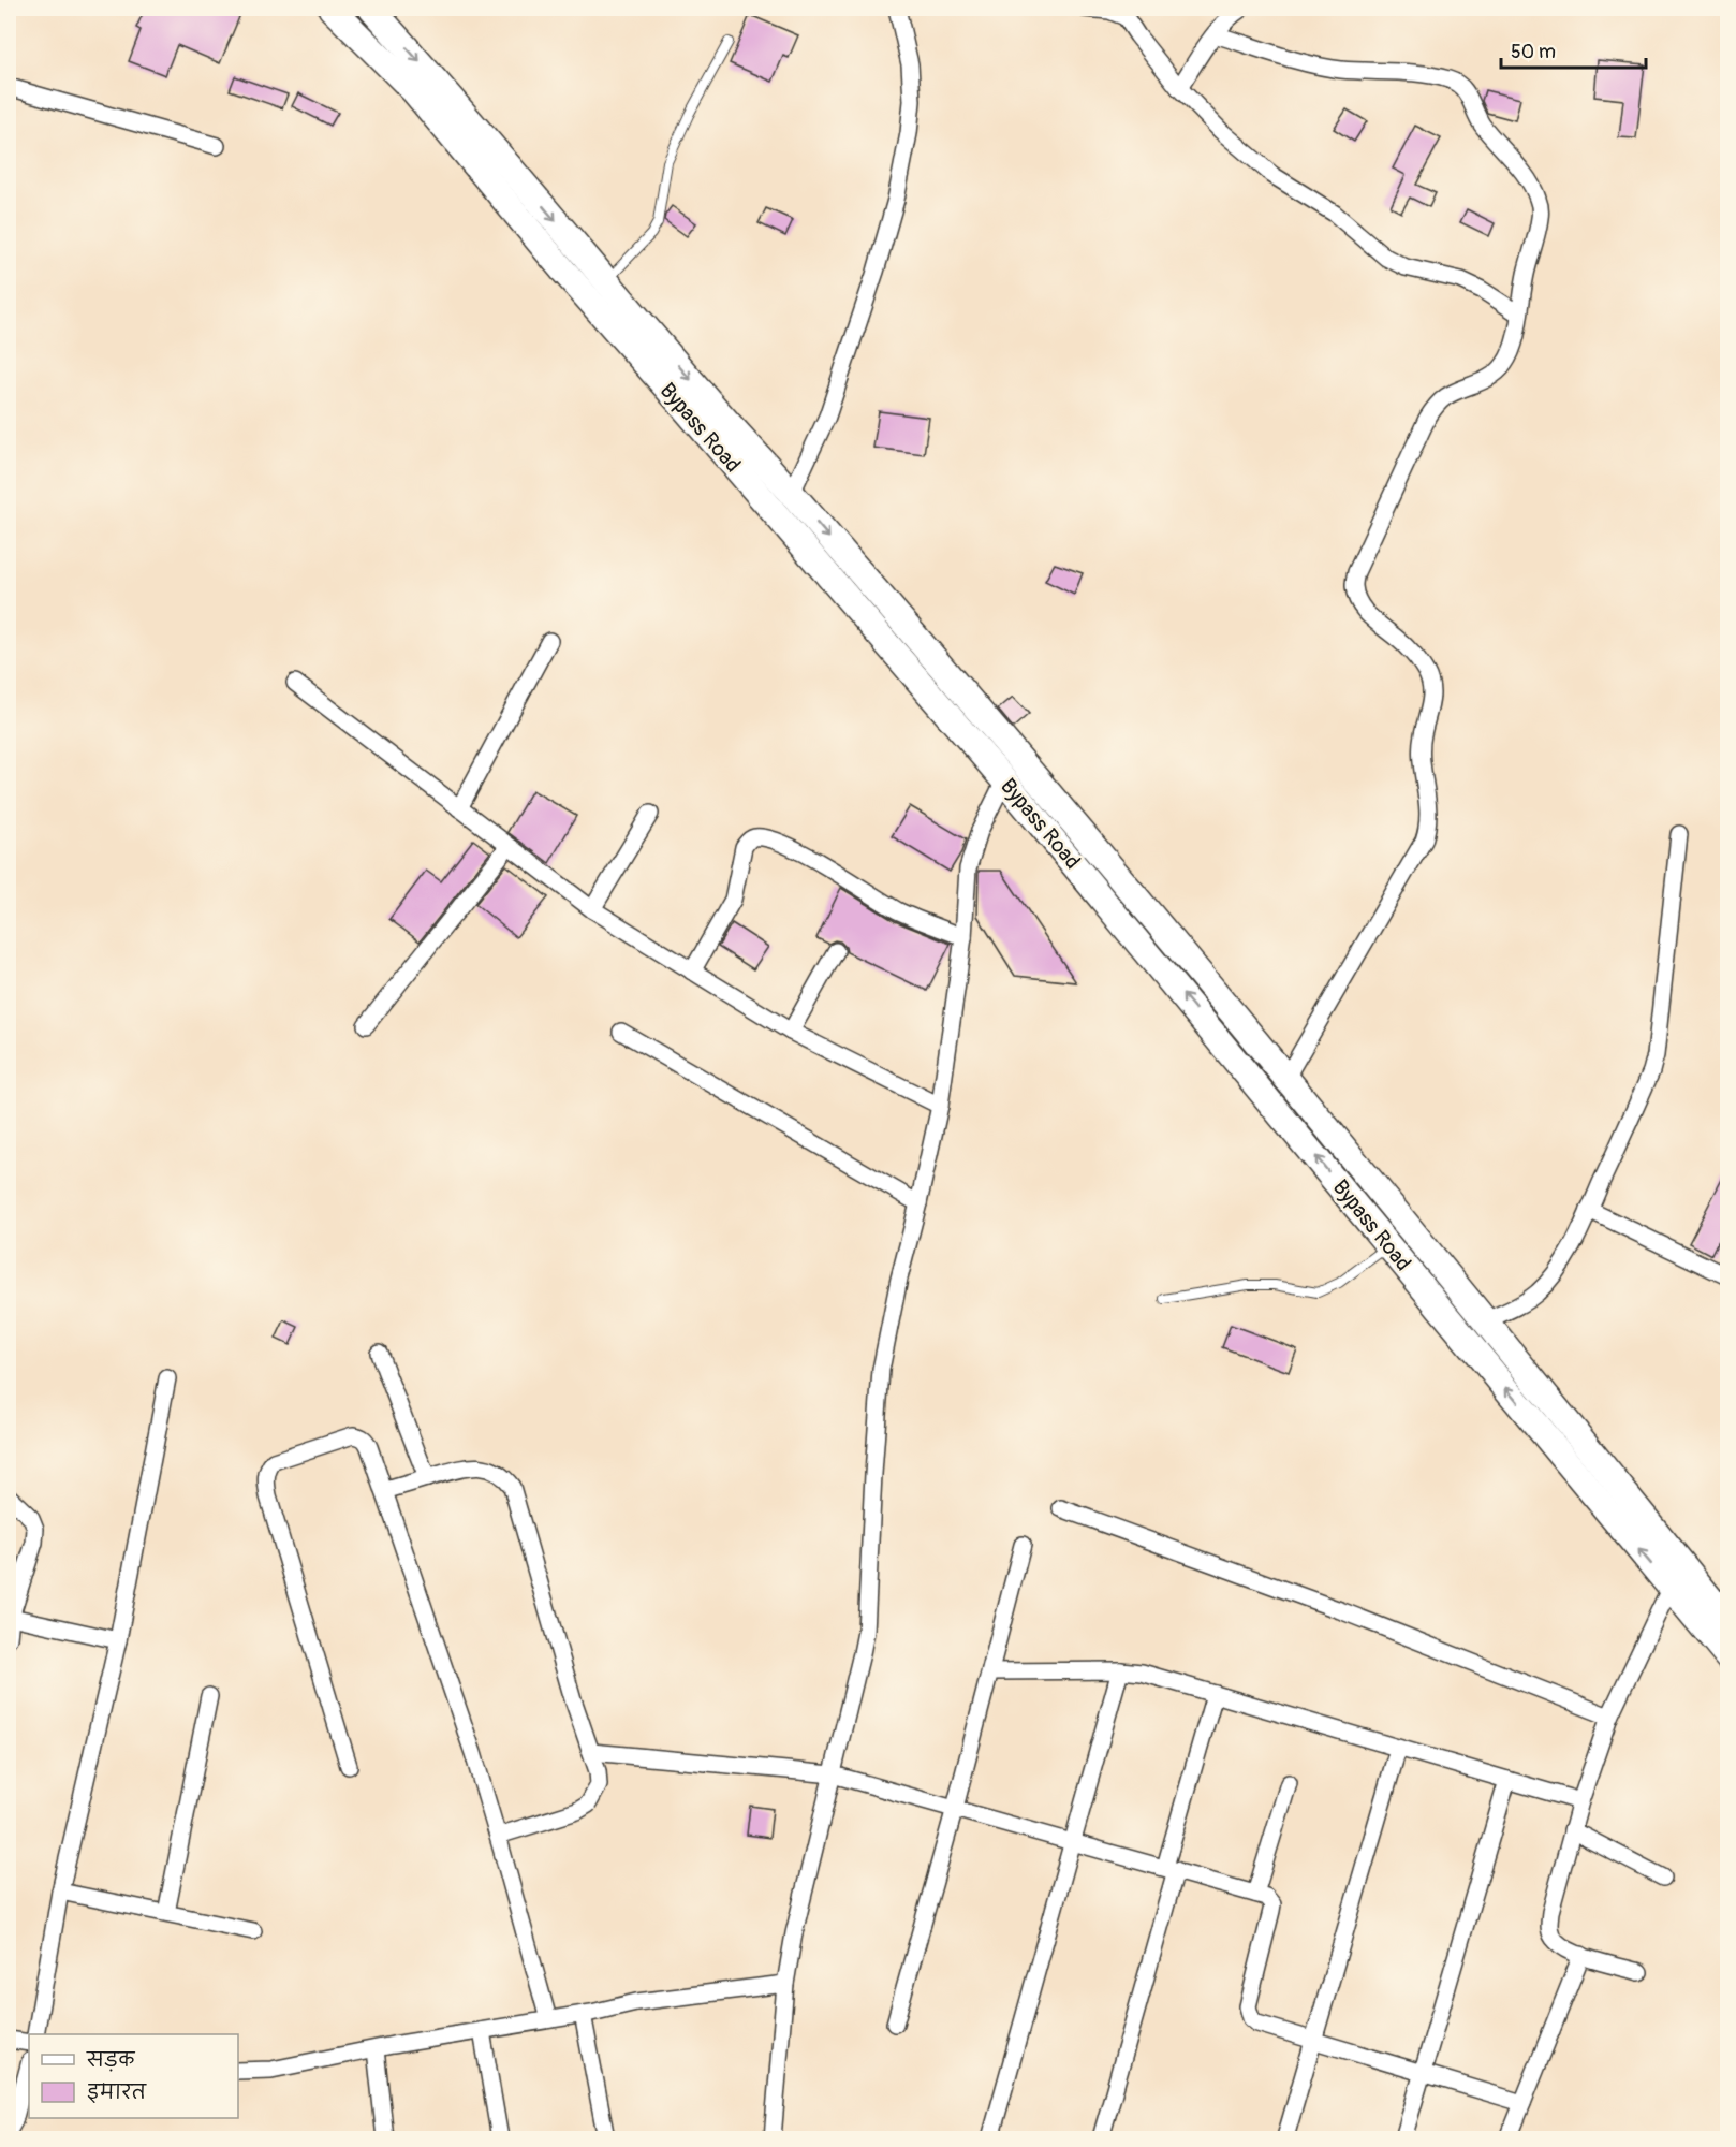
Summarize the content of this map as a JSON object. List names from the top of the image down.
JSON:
{
  "streets": {
    "main road": ["Bypass Road"]
  },
  "legend": ["सड़क", "इमारत"],
  "scale_bar": "50 m"
}
